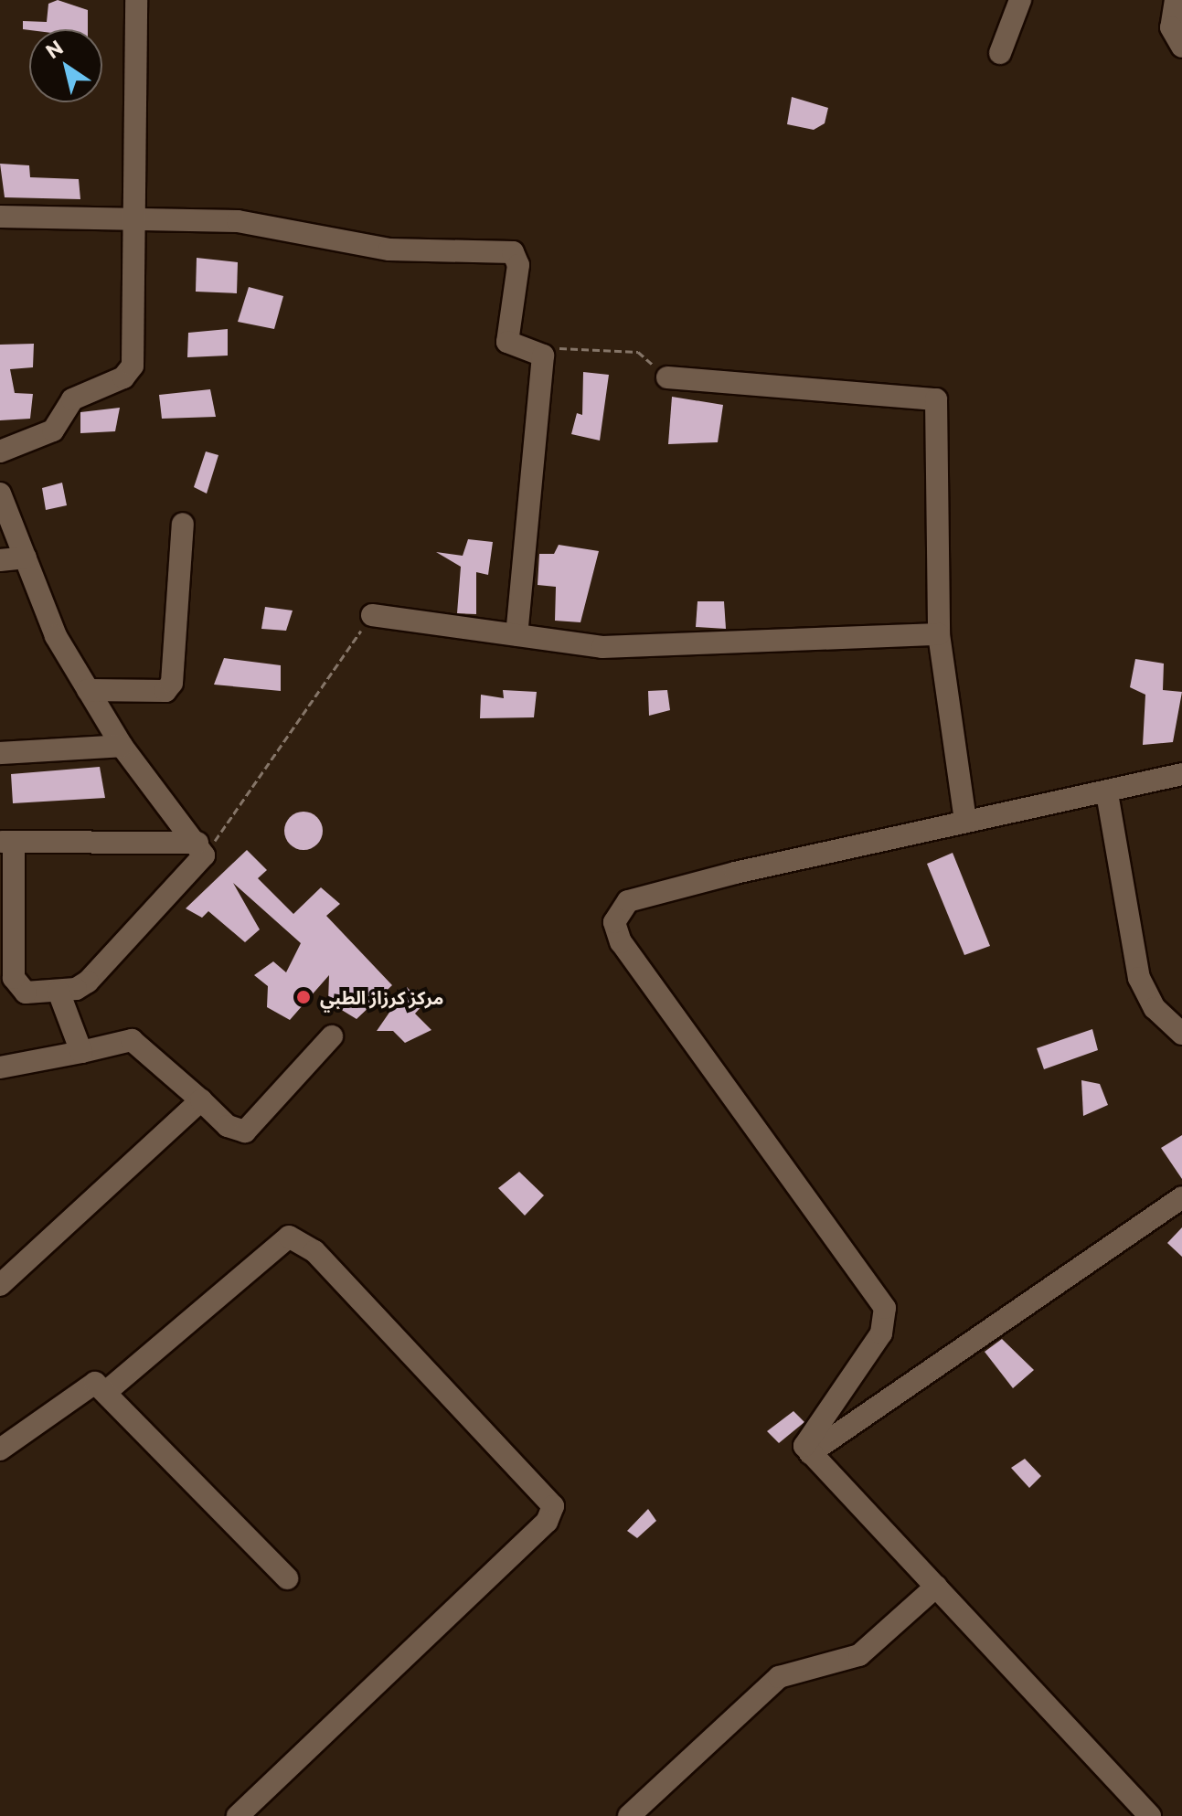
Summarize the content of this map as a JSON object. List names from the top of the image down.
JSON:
{
  "places": ["مركز كرزاز الطبي"],
  "north": "top left"
}
